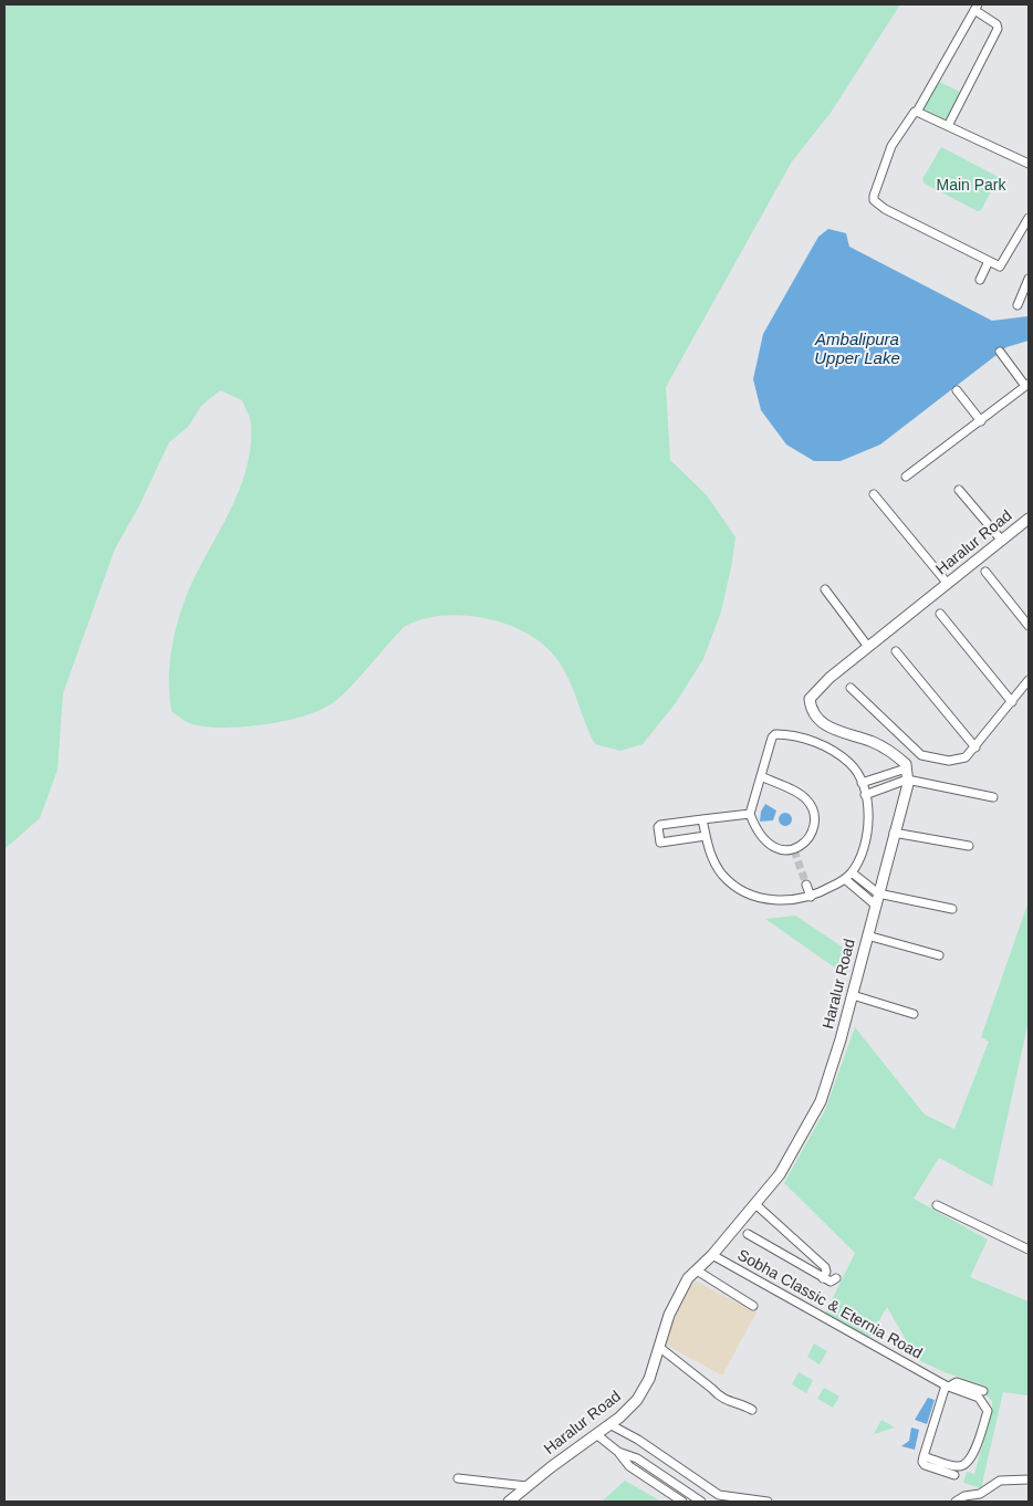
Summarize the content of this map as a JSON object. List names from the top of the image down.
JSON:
{
  "streets": {
    "street": ["Haralur Road", "Sobha Classic & Eternia Road"]
  },
  "crossings": [
    ["Haralur Road", "Sobha Classic & Eternia Road"]
  ],
  "water": ["Ambalipura Upper Lake"],
  "parks": ["Main Park"]
}
